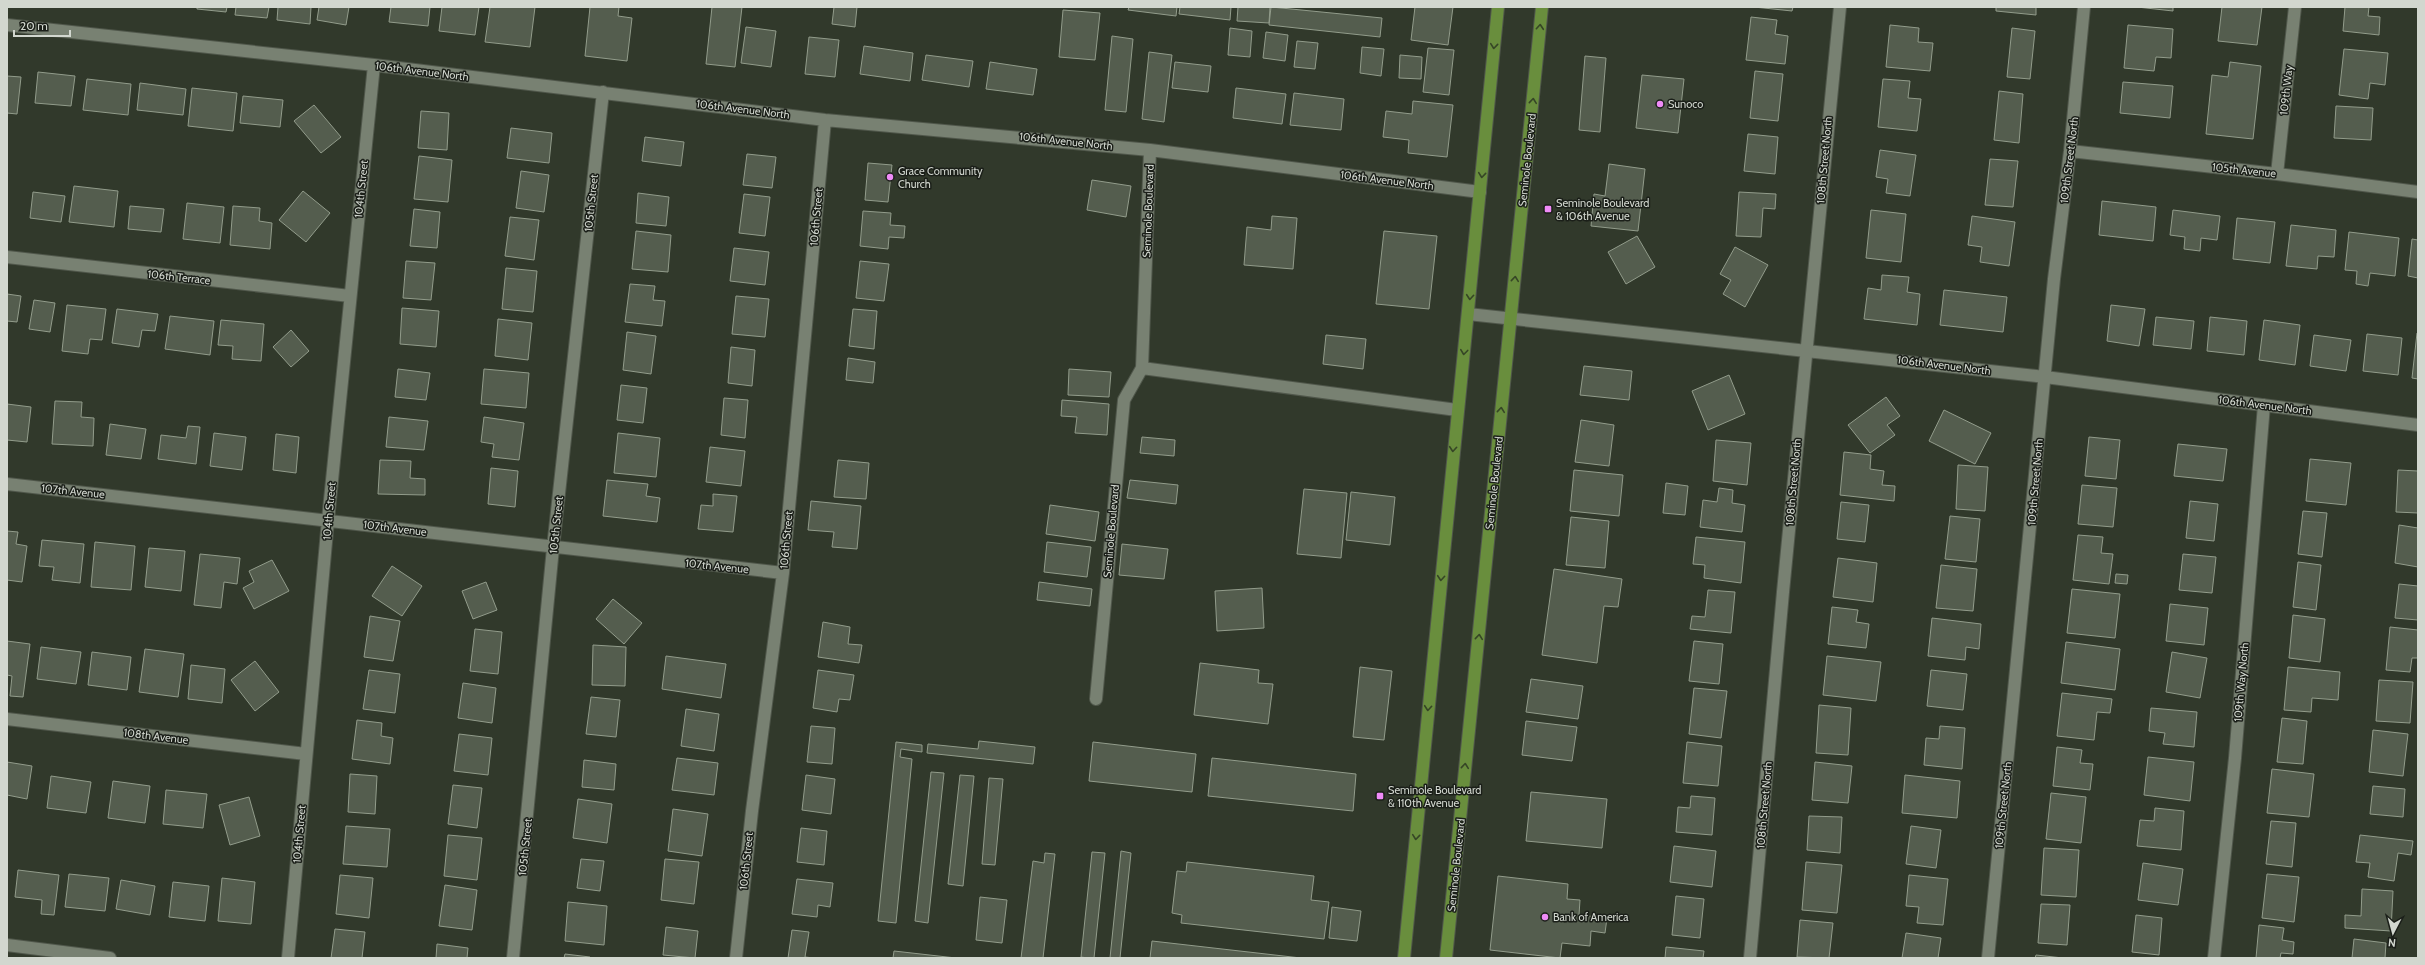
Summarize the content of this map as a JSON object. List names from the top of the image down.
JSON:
{
  "streets": {
    "main road": ["Seminole Boulevard"],
    "street": [
      "106th Avenue North",
      "109th Way",
      "108th Street North",
      "109th Street North",
      "105th Avenue",
      "104th Street",
      "105th Street",
      "106th Street",
      "106th Terrace",
      "107th Avenue",
      "109th Way North",
      "108th Avenue"
    ]
  },
  "crossings": [
    ["106th Avenue North", "Seminole Boulevard"],
    ["106th Avenue North", "108th Street North"],
    ["106th Avenue North", "109th Street North"],
    ["106th Avenue North", "104th Street"],
    ["106th Avenue North", "105th Street"],
    ["106th Avenue North", "106th Street"],
    ["106th Avenue North", "109th Way North"],
    ["109th Way", "105th Avenue"],
    ["109th Street North", "105th Avenue"],
    ["104th Street", "106th Terrace"],
    ["104th Street", "107th Avenue"],
    ["104th Street", "108th Avenue"],
    ["105th Street", "107th Avenue"],
    ["106th Street", "107th Avenue"]
  ],
  "places": {
    "other": ["Sunoco", "Grace Community Church", "Bank of America"],
    "transit": ["Seminole Boulevard & 106th Avenue", "Seminole Boulevard & 110th Avenue"]
  },
  "scale_bar": "20 m",
  "north": "bottom"
}
